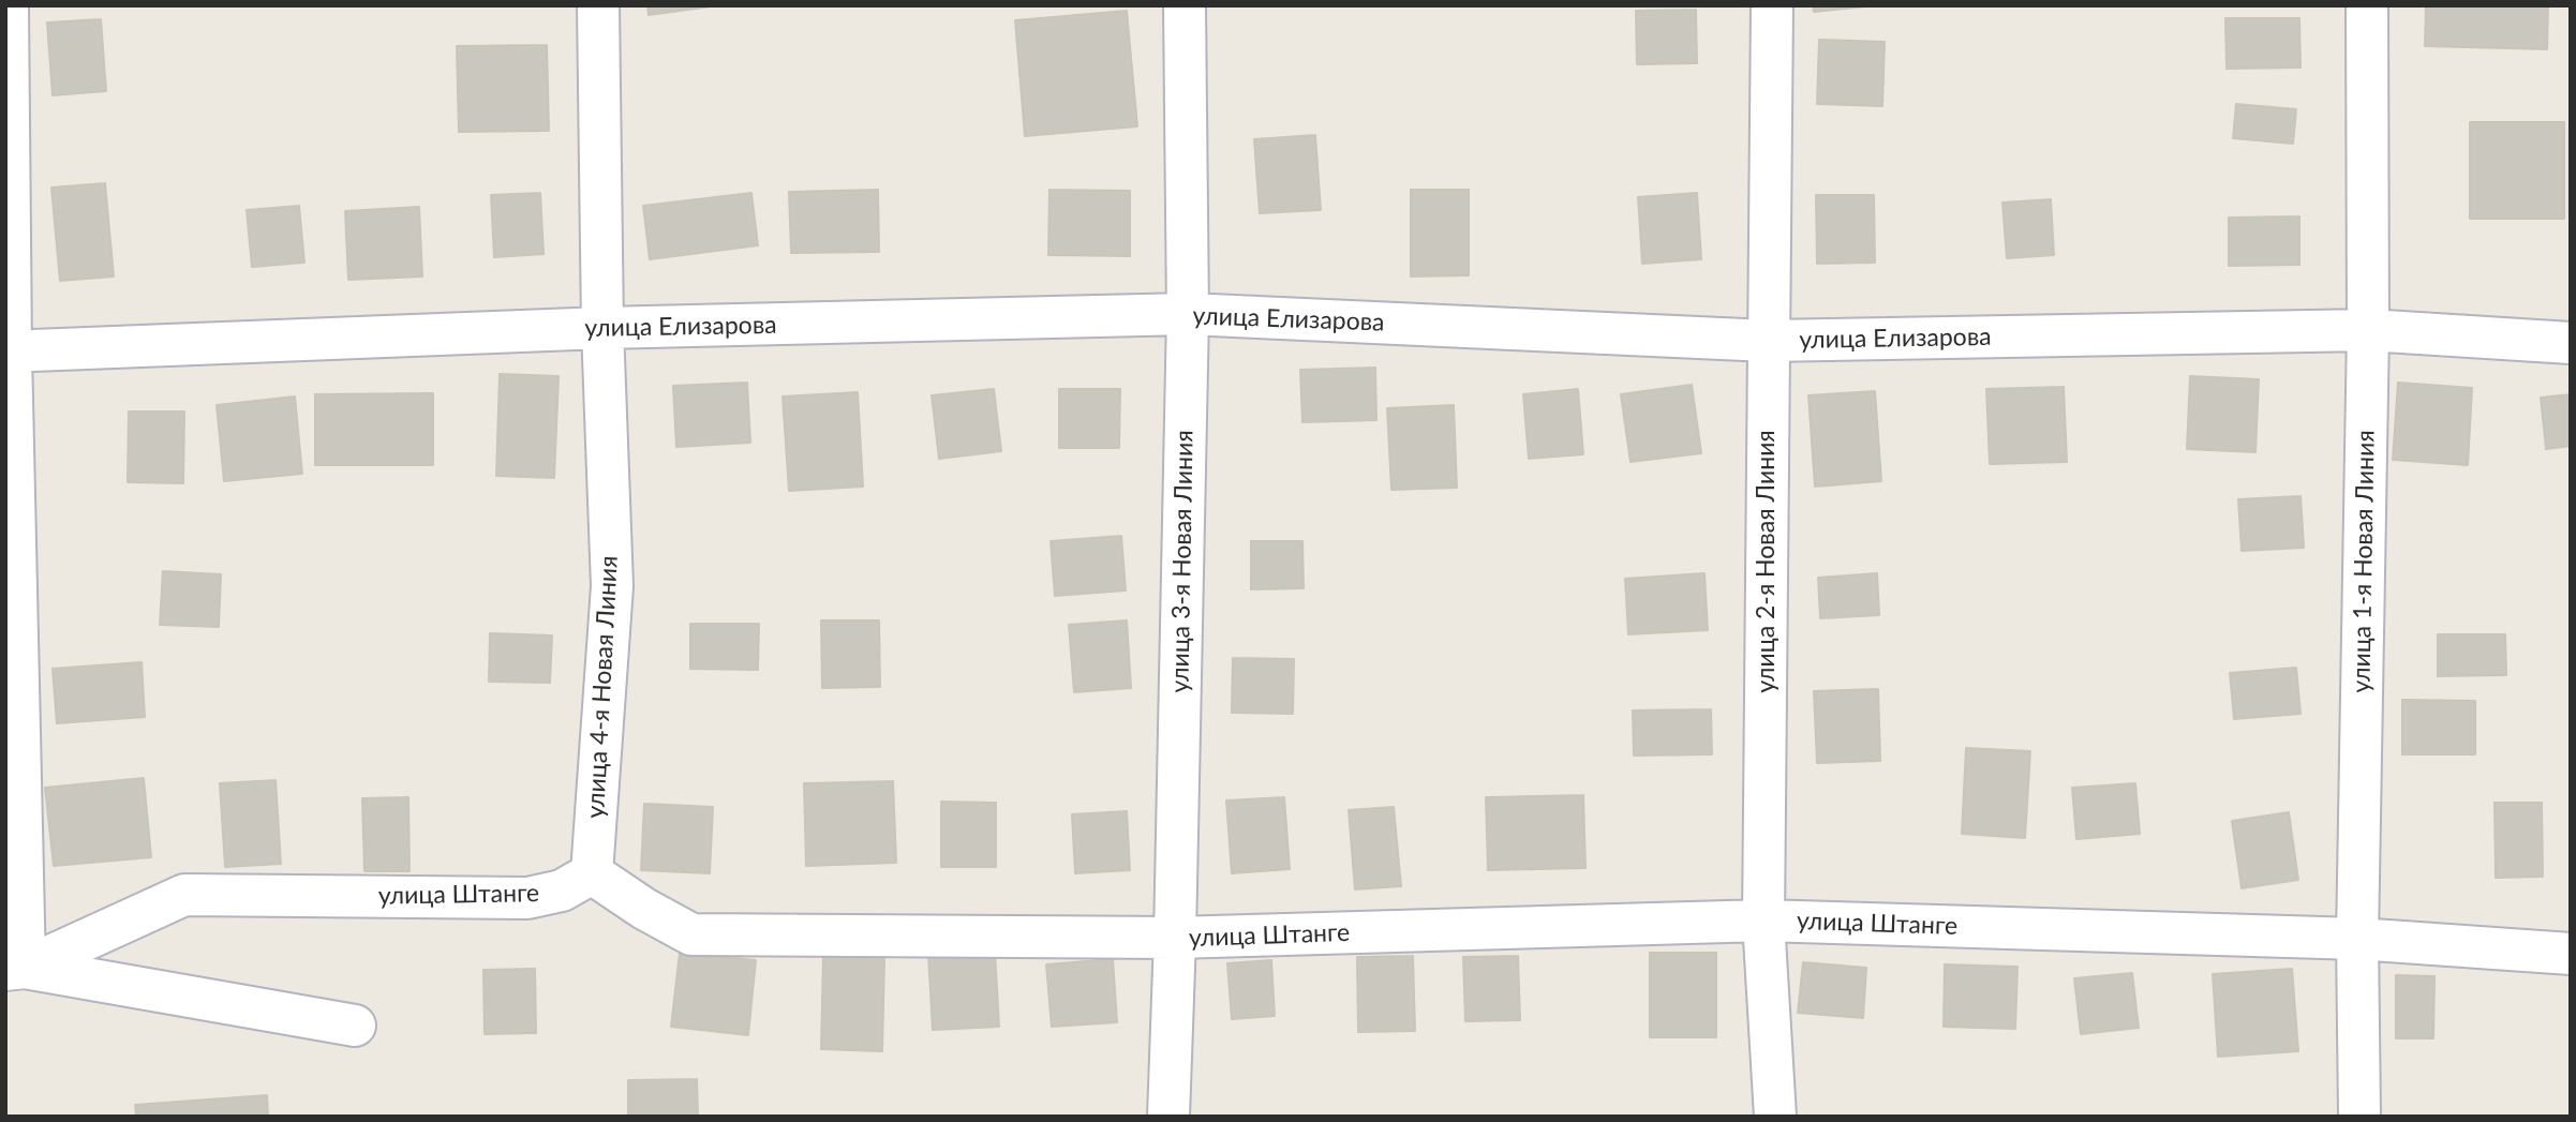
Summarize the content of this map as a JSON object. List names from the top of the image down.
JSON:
{
  "streets": {
    "street": [
      "улица Елизарова",
      "улица 3-я Новая Линия",
      "улица 2-я Новая Линия",
      "улица 1-я Новая Линия",
      "улица 4-я Новая Линия",
      "улица Штанге"
    ]
  },
  "crossings": [
    ["улица Елизарова", "улица 3-я Новая Линия"],
    ["улица Елизарова", "улица 2-я Новая Линия"],
    ["улица Елизарова", "улица 1-я Новая Линия"],
    ["улица Елизарова", "улица 4-я Новая Линия"],
    ["улица 3-я Новая Линия", "улица Штанге"],
    ["улица 2-я Новая Линия", "улица Штанге"],
    ["улица 1-я Новая Линия", "улица Штанге"],
    ["улица 4-я Новая Линия", "улица Штанге"]
  ]
}
